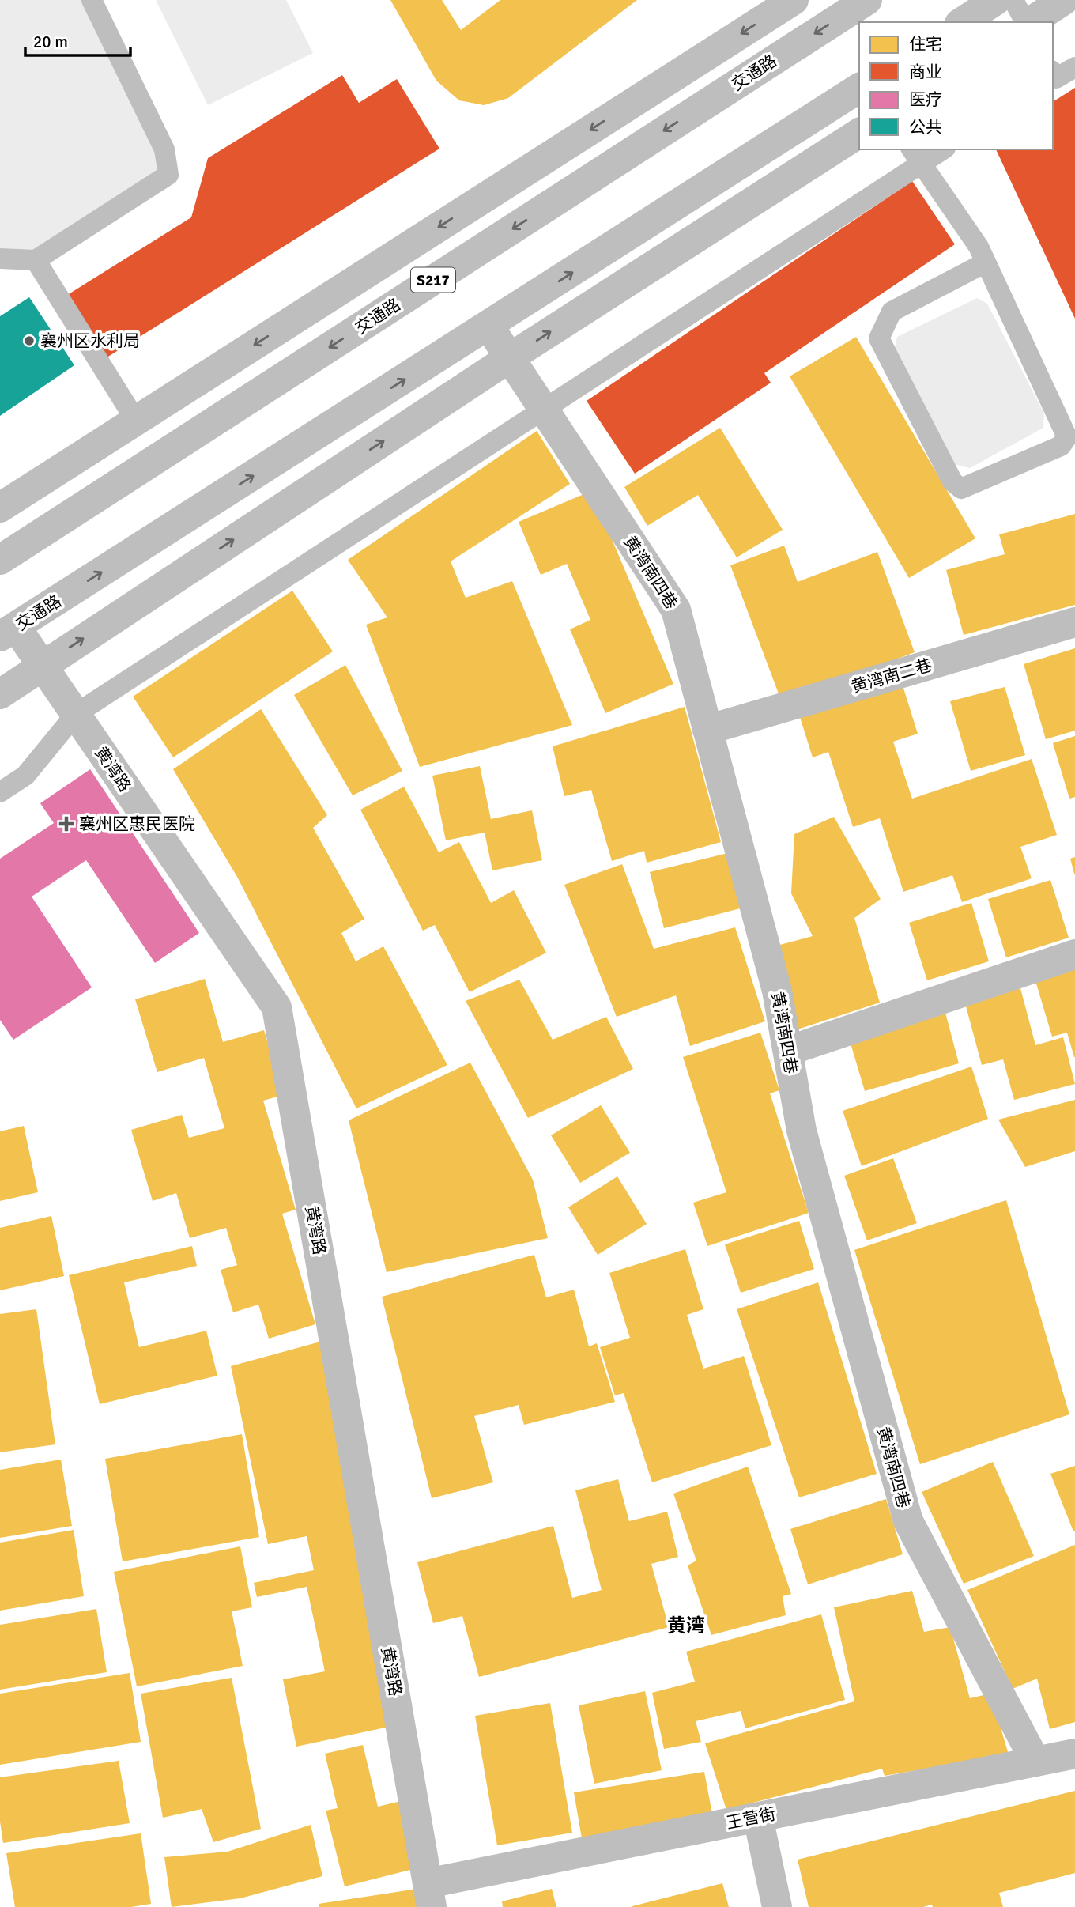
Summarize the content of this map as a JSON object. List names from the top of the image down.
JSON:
{
  "streets": {
    "street": [
      "交通路",
      "S217",
      "黄湾南四巷",
      "黄湾南二巷",
      "黄湾路",
      "王营街"
    ]
  },
  "crossings": [
    ["交通路", "黄湾南四巷"],
    ["交通路", "黄湾路"],
    ["黄湾南四巷", "黄湾南二巷"],
    ["黄湾南四巷", "王营街"],
    ["黄湾路", "王营街"]
  ],
  "districts": ["黄湾"],
  "places": {
    "other": ["襄州区水利局"],
    "health": ["襄州区惠民医院"]
  },
  "legend": [
    "住宅",
    "商业",
    "医疗",
    "公共"
  ],
  "scale_bar": "20 m"
}
